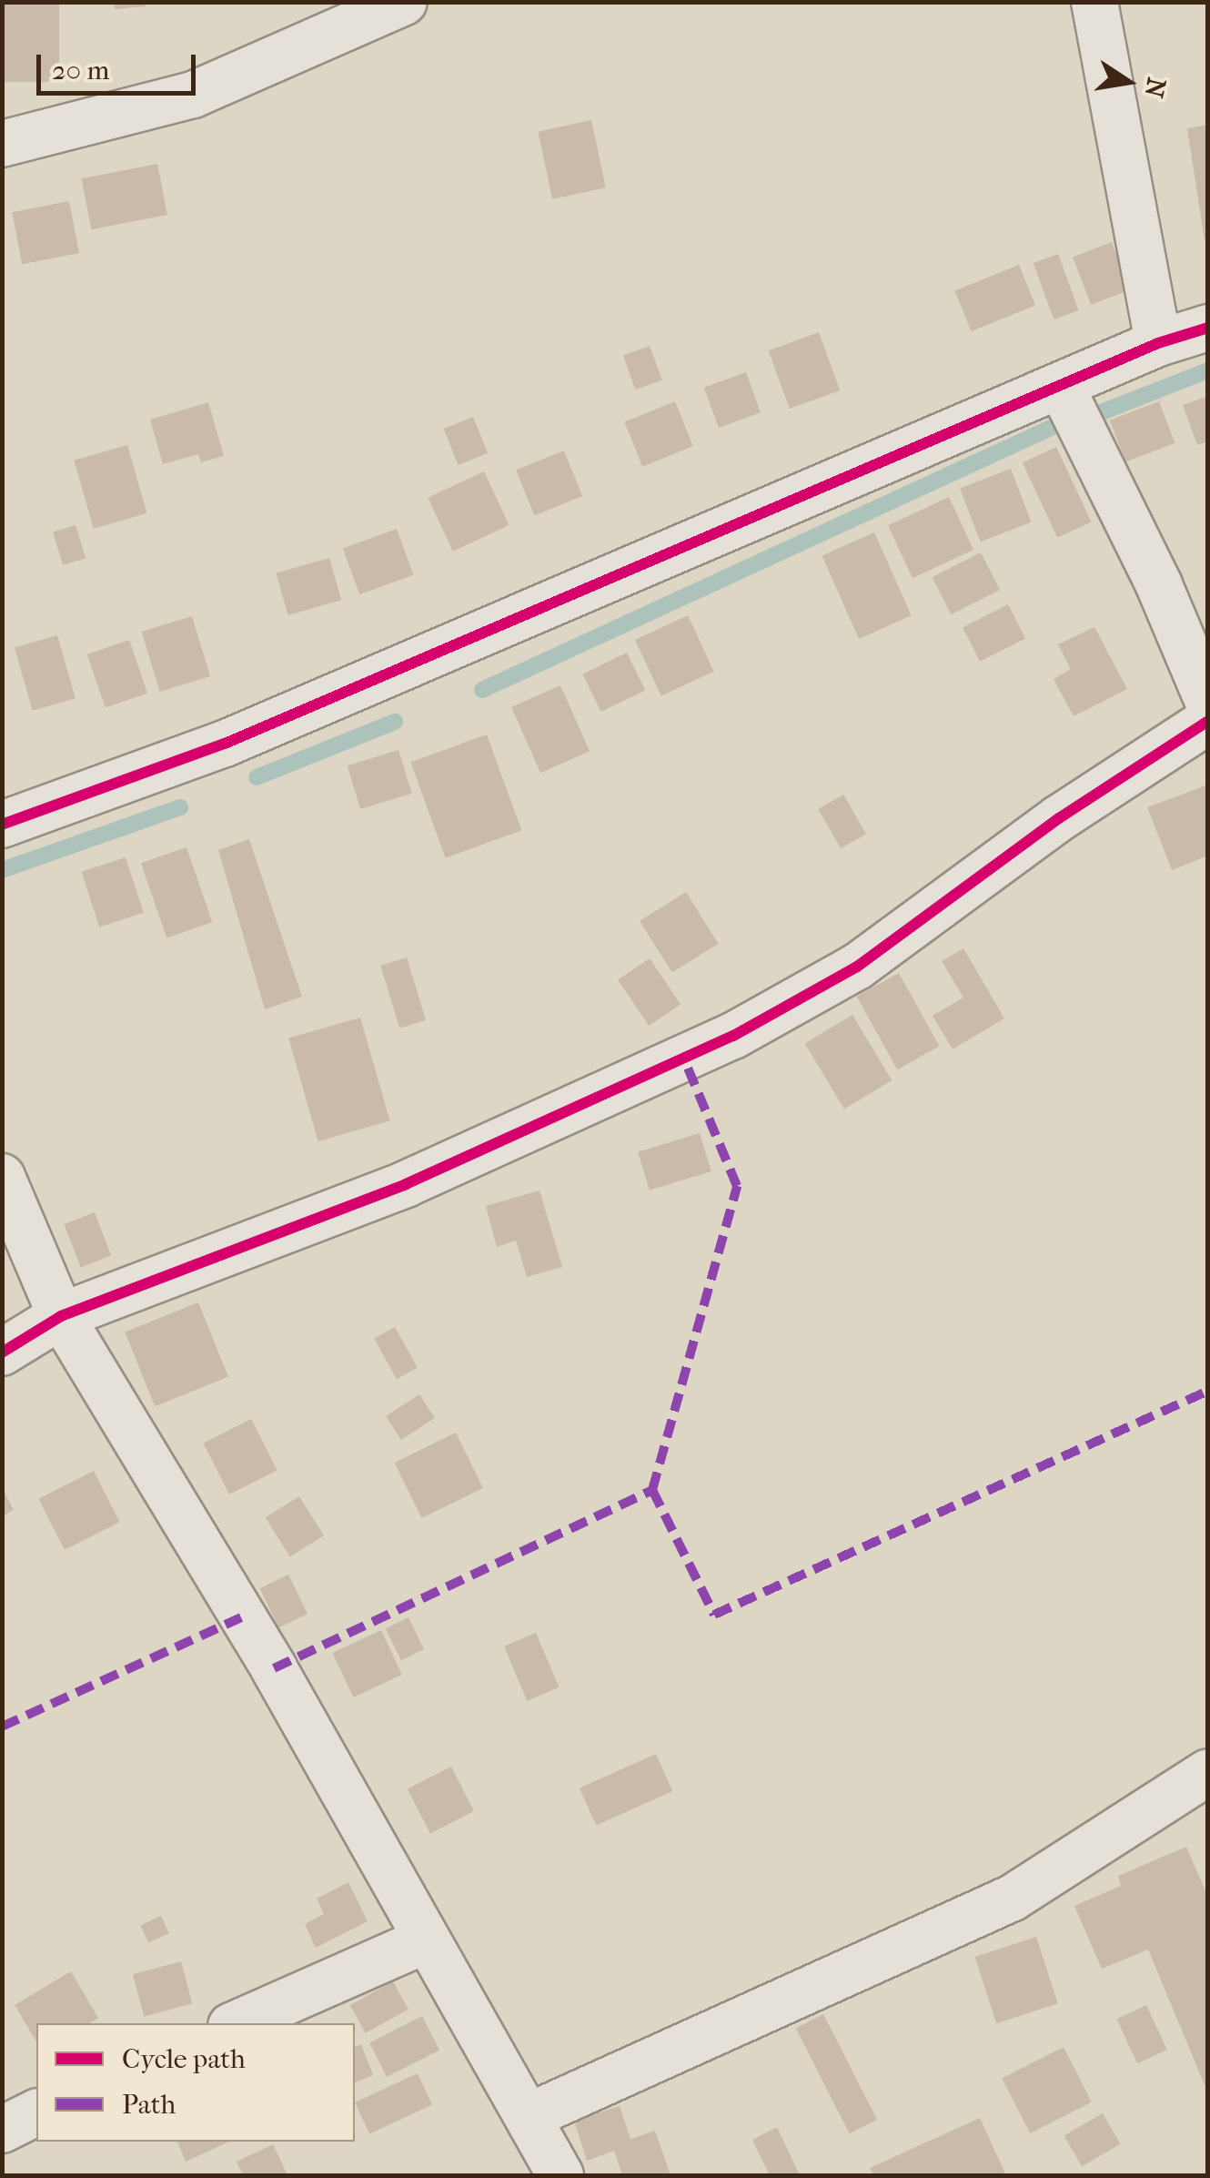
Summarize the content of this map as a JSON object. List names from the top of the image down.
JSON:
{
  "legend": ["Cycle path", "Path"],
  "scale_bar": "20 m",
  "north": "right"
}
